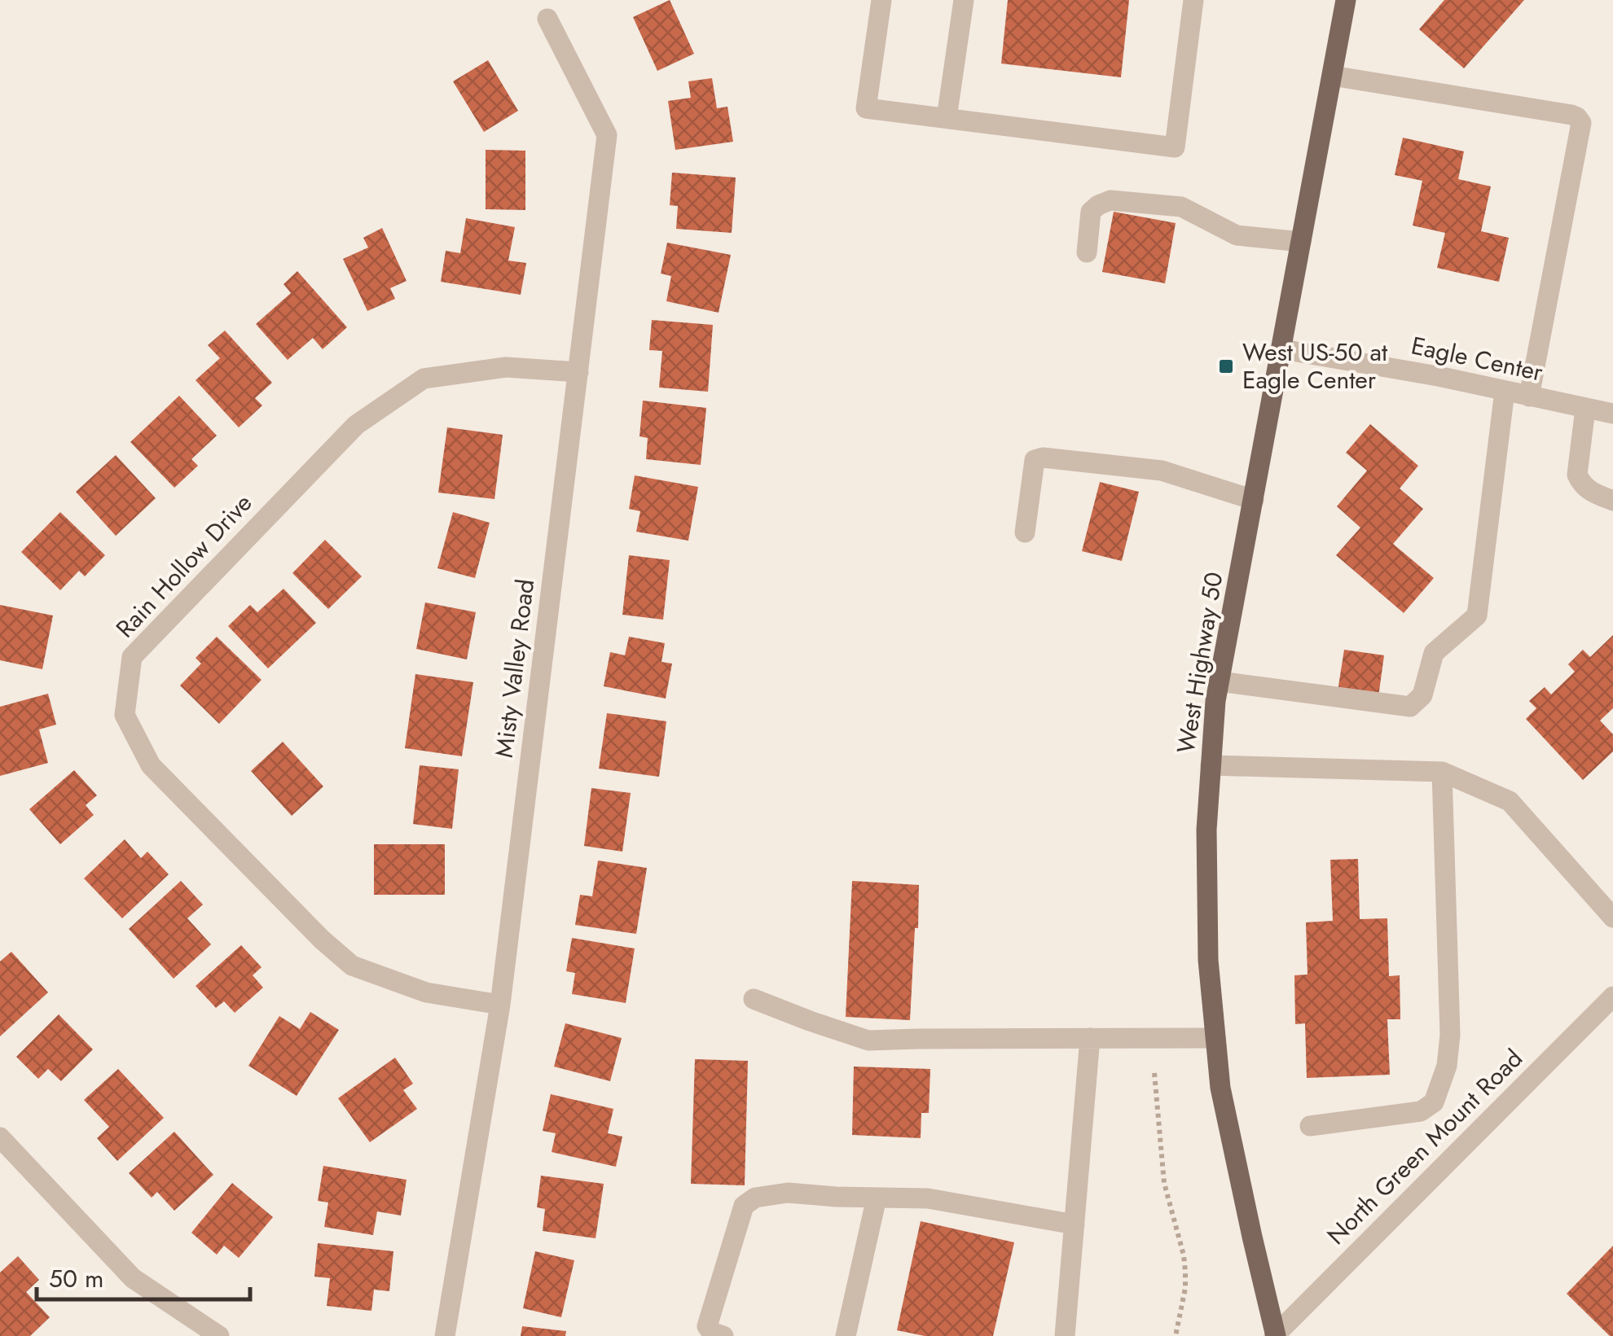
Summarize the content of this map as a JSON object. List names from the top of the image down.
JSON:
{
  "streets": {
    "main road": ["West Highway 50"],
    "street": [
      "Eagle Center",
      "Rain Hollow Drive",
      "Misty Valley Road",
      "North Green Mount Road"
    ]
  },
  "crossings": [
    ["Eagle Center", "West Highway 50"],
    ["Rain Hollow Drive", "Misty Valley Road"],
    ["West Highway 50", "North Green Mount Road"]
  ],
  "places": {
    "transit": ["West US-50 at Eagle Center"]
  },
  "scale_bar": "50 m"
}
